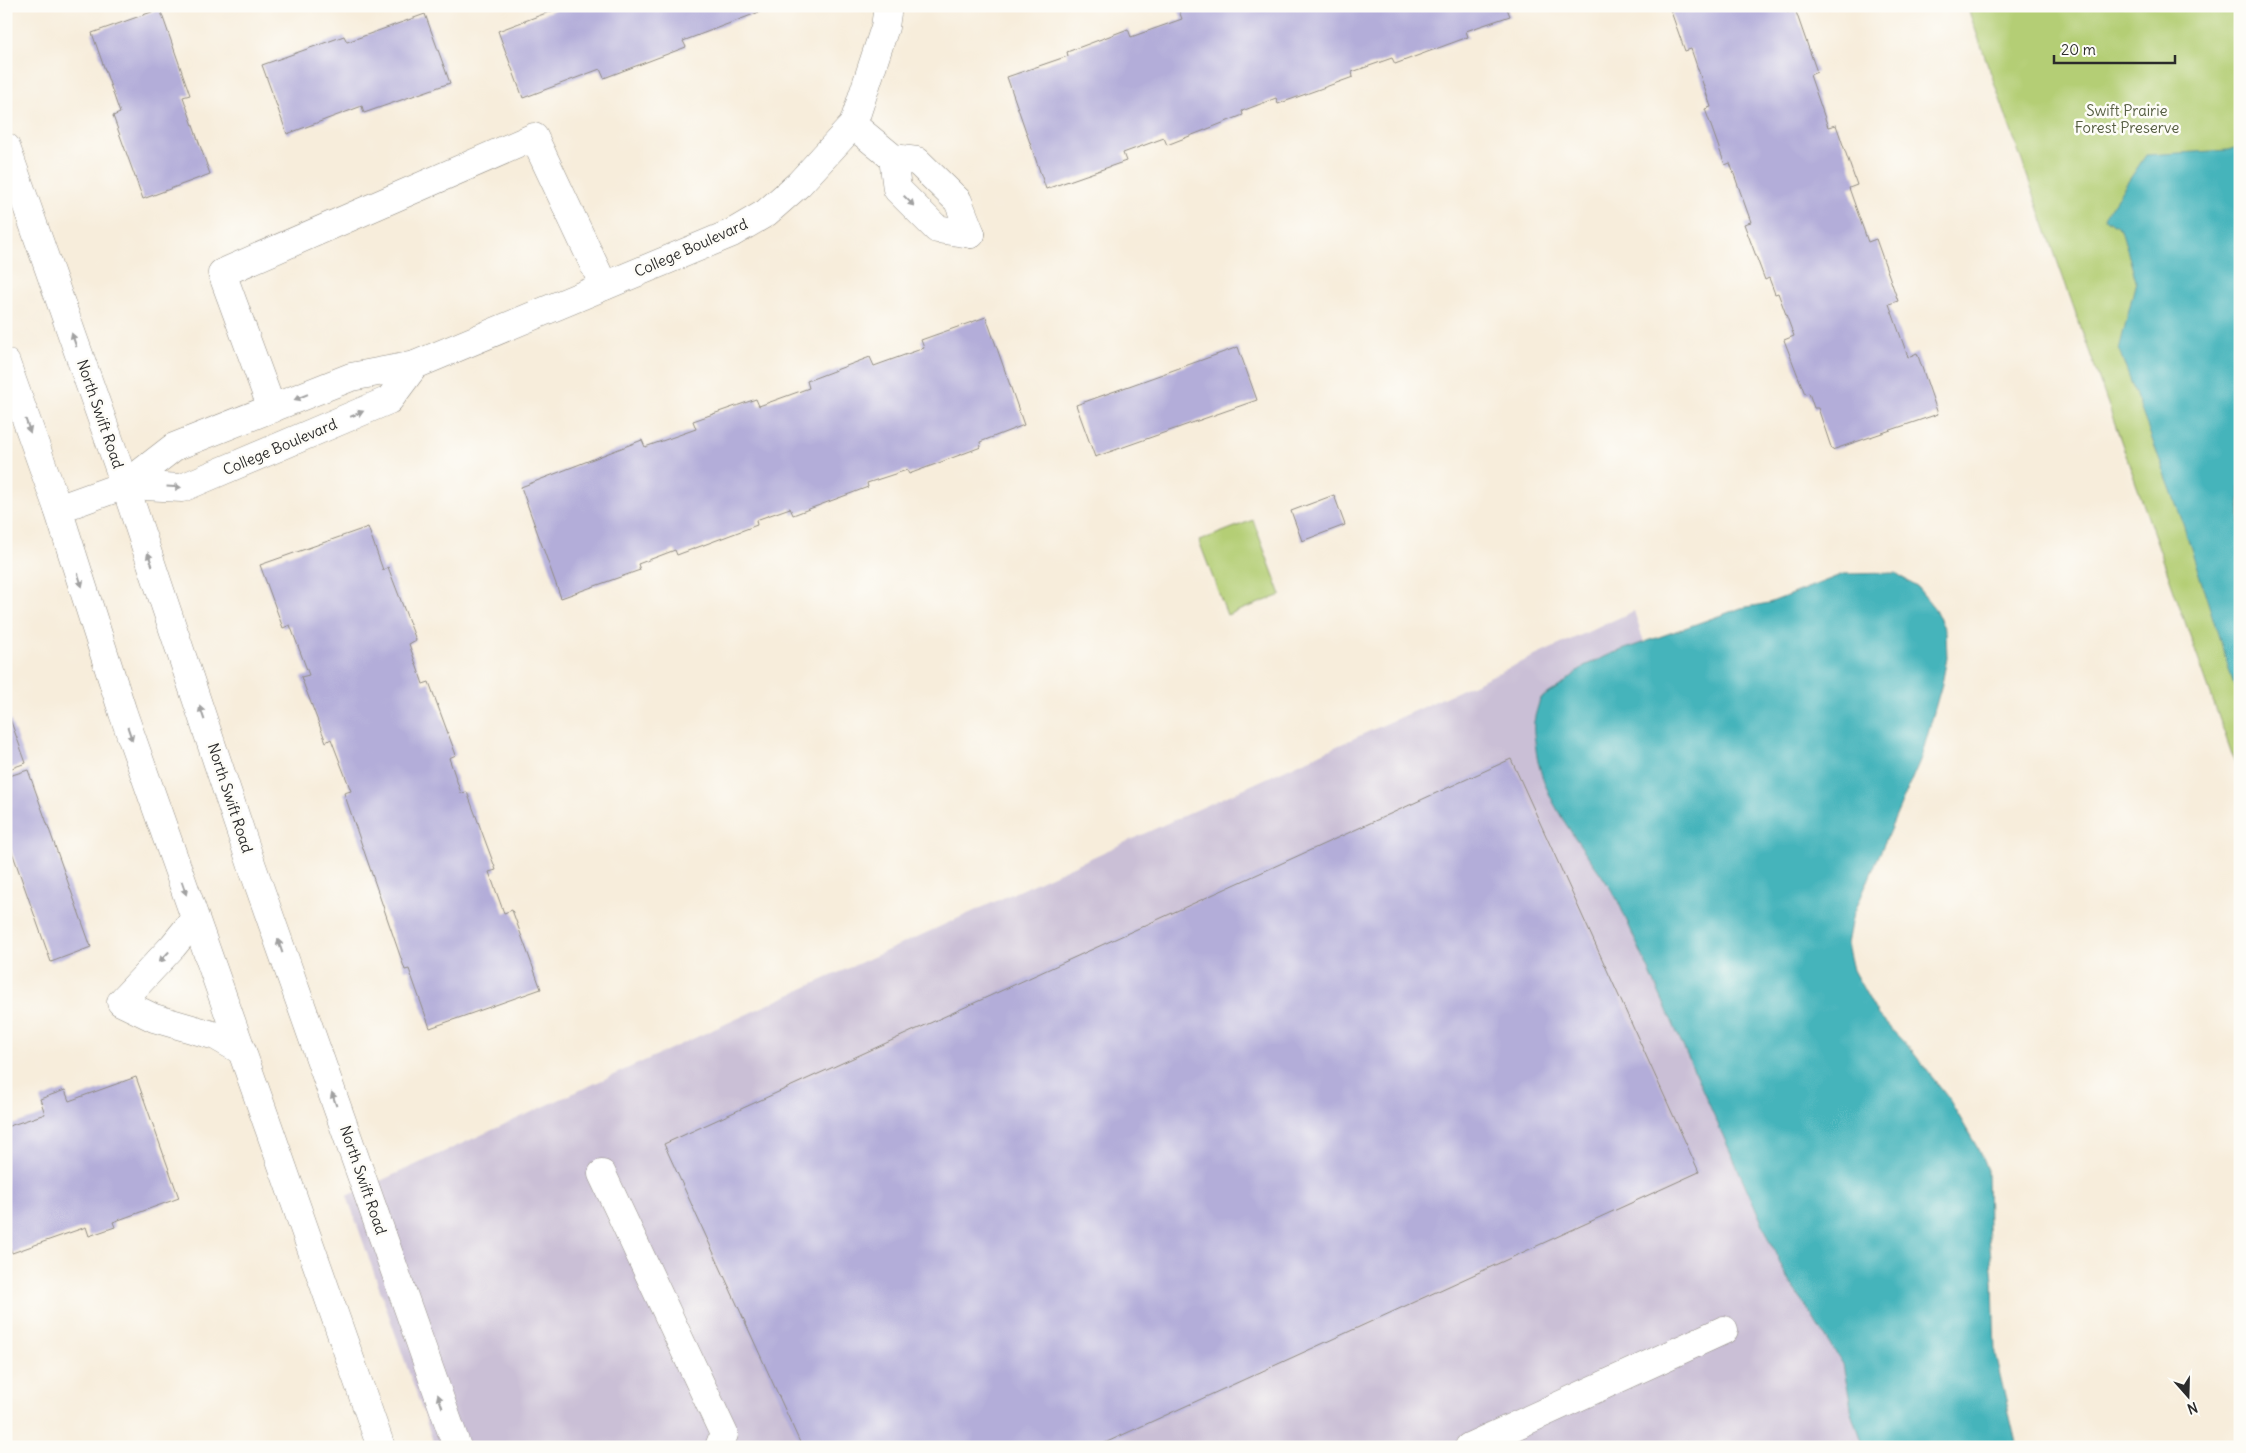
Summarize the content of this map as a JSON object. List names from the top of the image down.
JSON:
{
  "streets": {
    "street": ["College Boulevard", "North Swift Road"]
  },
  "crossings": [
    ["College Boulevard", "North Swift Road"]
  ],
  "parks": ["Swift Prairie Forest Preserve"],
  "scale_bar": "20 m",
  "north": "bottom"
}
